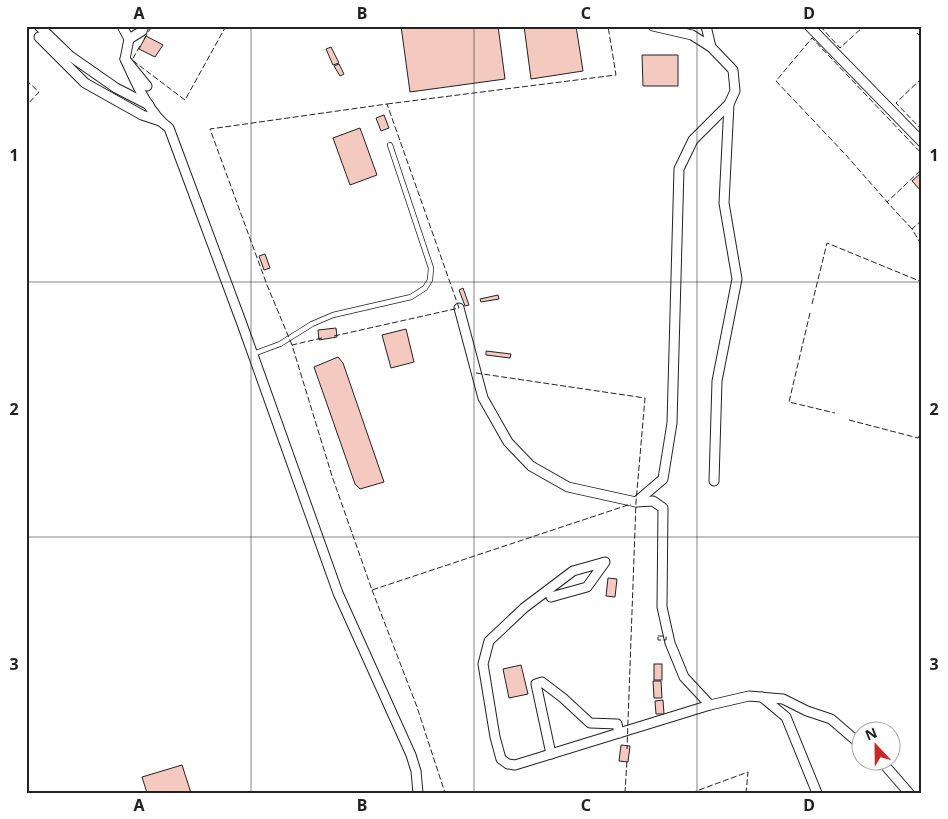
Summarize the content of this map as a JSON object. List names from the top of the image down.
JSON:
{
  "north": "top",
  "grid": {
    "columns": [
      "A",
      "B",
      "C",
      "D"
    ],
    "rows": ["1", "2", "3"]
  }
}
